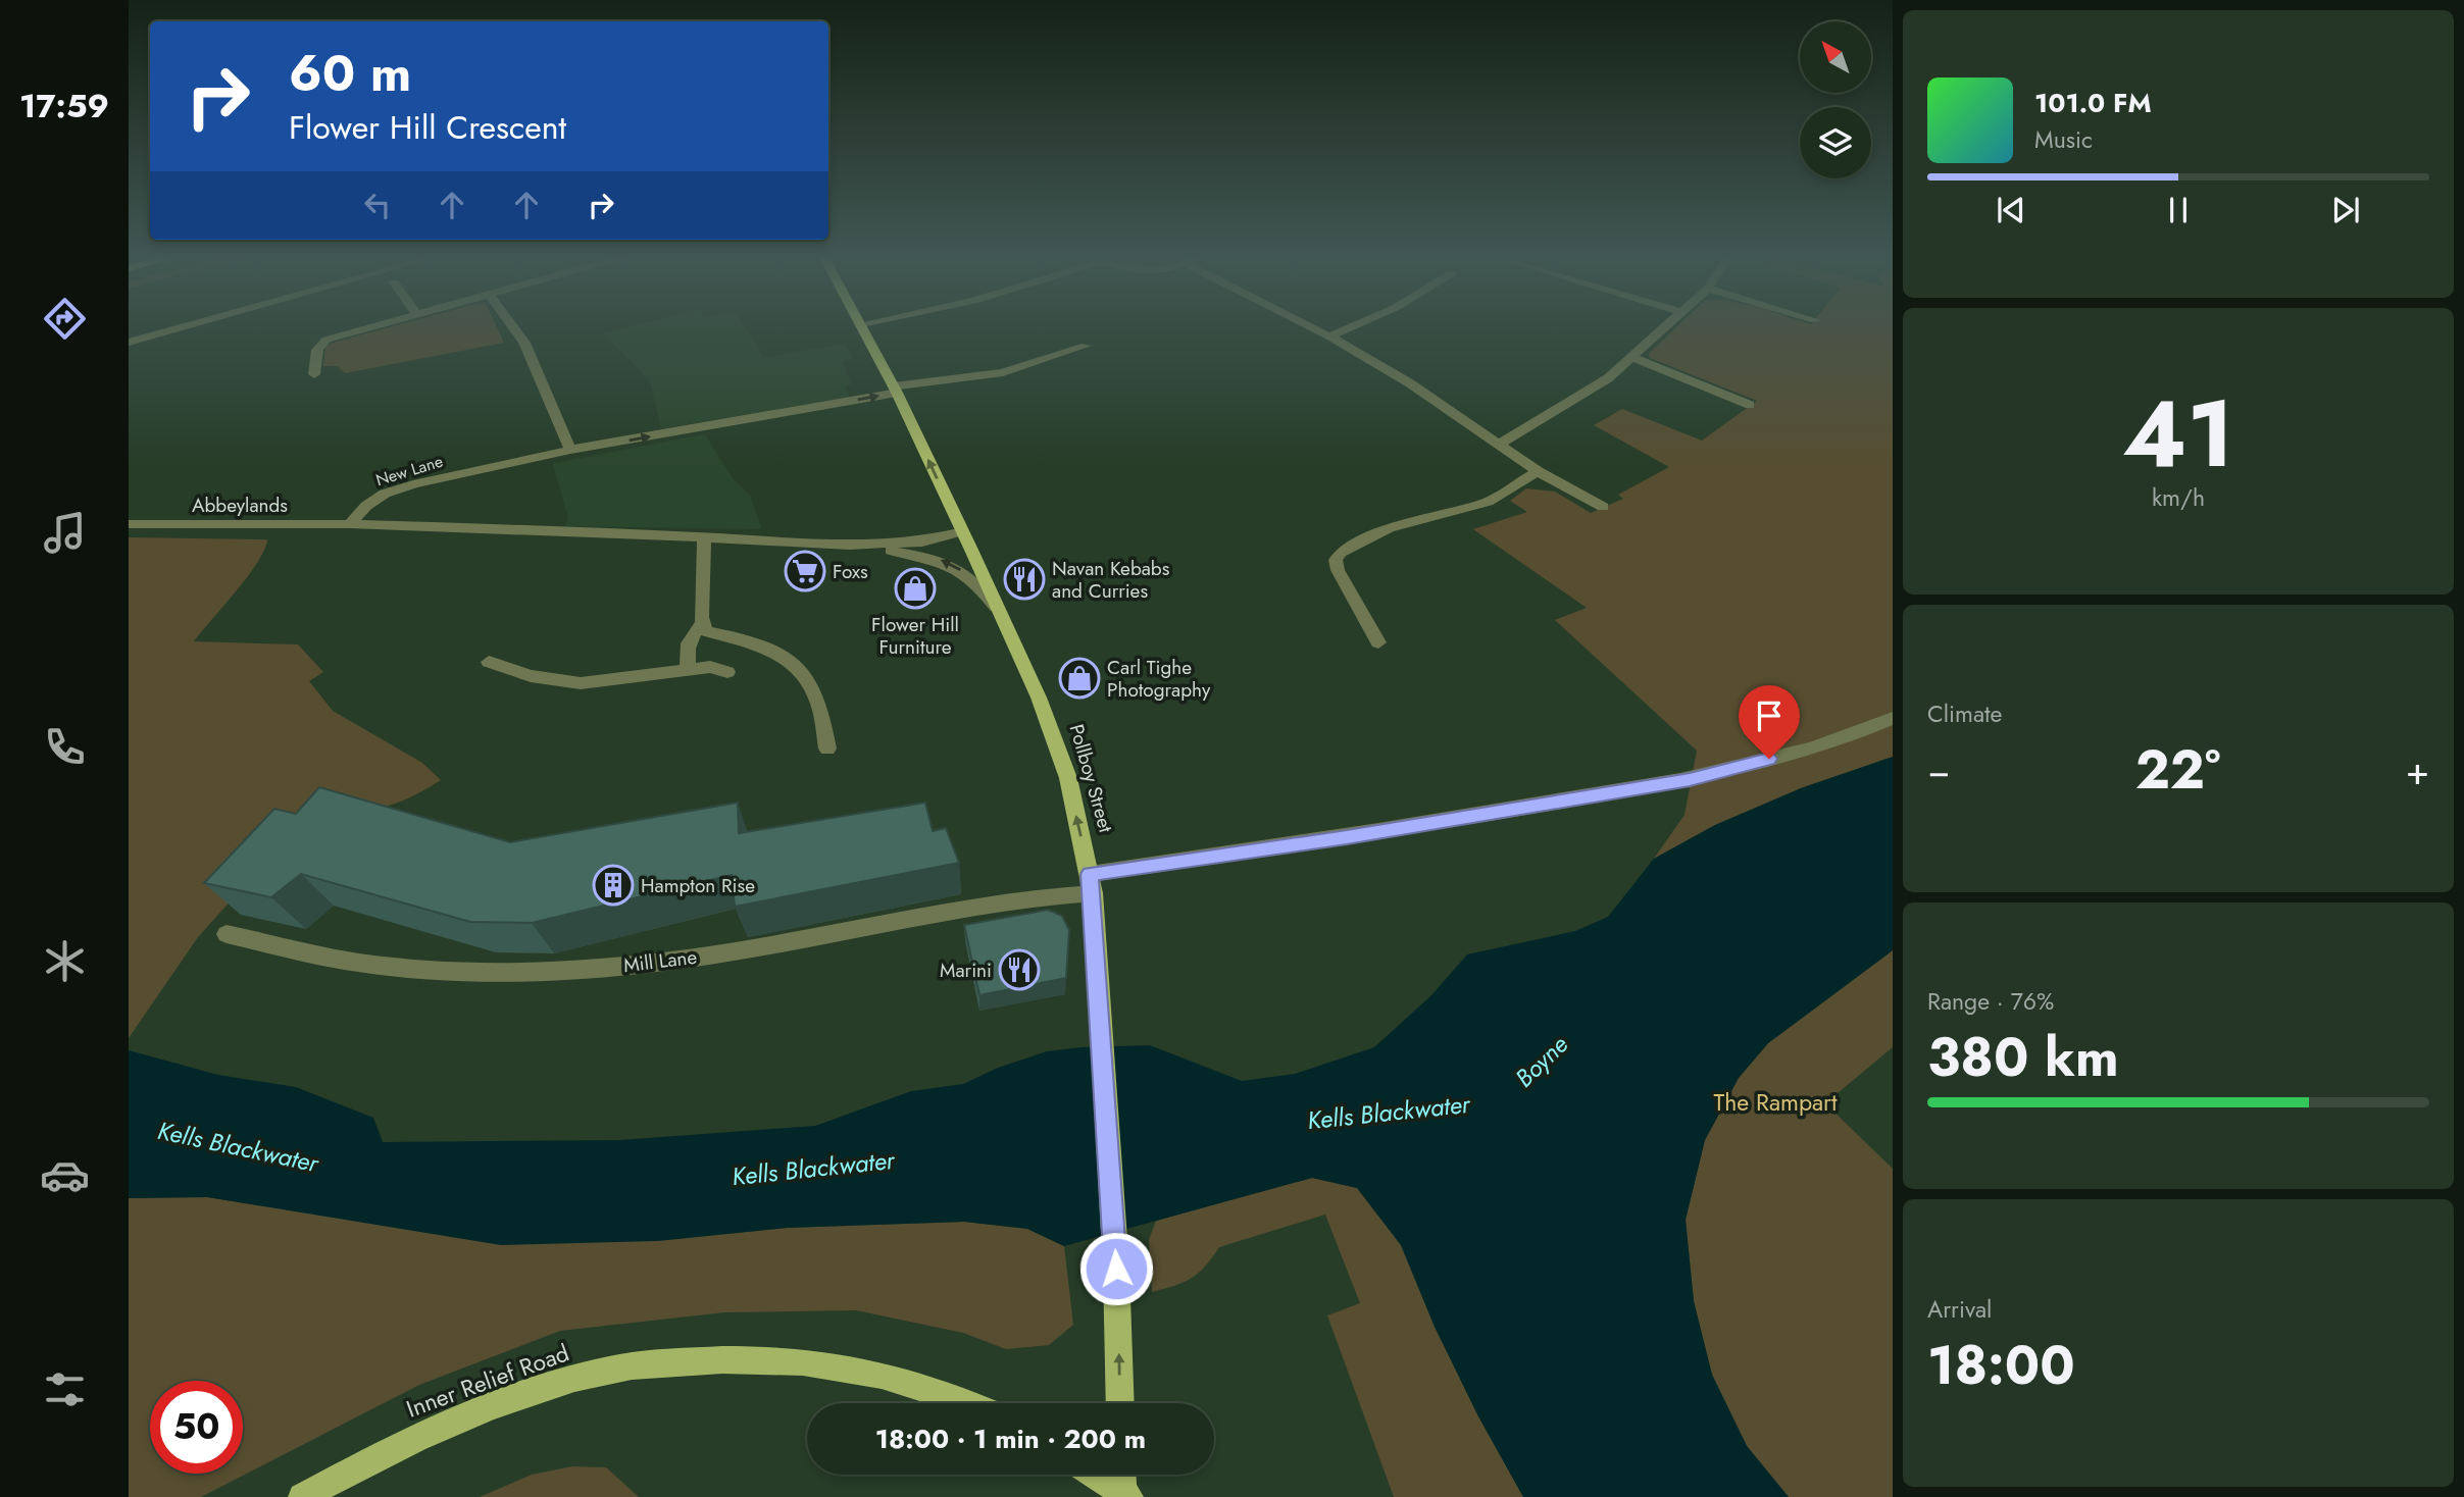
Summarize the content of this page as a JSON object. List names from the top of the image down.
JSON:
{
  "streets": {
    "main road": ["Pollboy Street", "Inner Relief Road"],
    "street": ["New Lane", "Abbeylands", "Mill Lane"]
  },
  "crossings": [
    ["New Lane", "Abbeylands"],
    ["New Lane", "Pollboy Street"],
    ["Pollboy Street", "Mill Lane"]
  ],
  "one_way": ["Pollboy Street"],
  "water": ["Boyne", "Kells Blackwater"],
  "parks": ["The Rampart"],
  "places": {
    "supermarket": ["Foxs"],
    "restaurant": ["Navan Kebabs and Curries", "Marini"],
    "shop": ["Flower Hill Furniture", "Carl Tighe Photography"],
    "building": ["Hampton Rise"]
  },
  "north": "top left",
  "page": {
    "tabs": "17:59",
    "turn": ["60 m", "Flower Hill Crescent"],
    "song": ["101.0 FM", "Music"],
    "tile": [
      ["41", "km/h"],
      "Climate",
      ["Range · 76%", "380 km"],
      ["Arrival", "18:00"]
    ],
    "heat": ["−", "22°", "+"],
    "limit": "50",
    "trip": "18:00 · 1 min · 200 m"
  }
}
